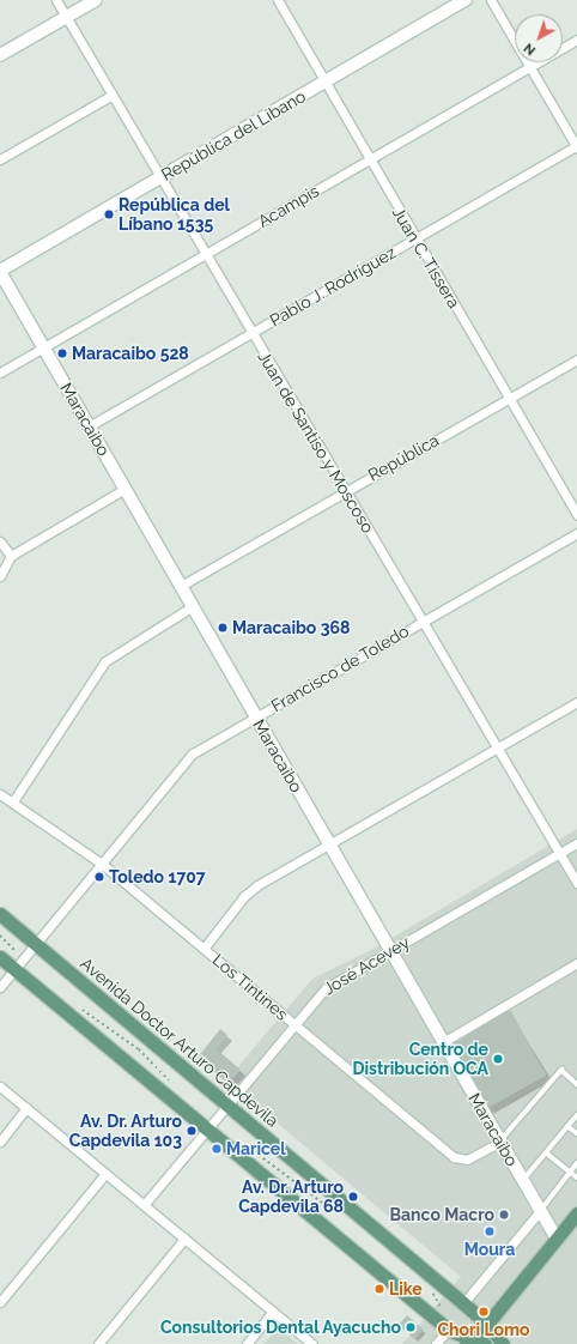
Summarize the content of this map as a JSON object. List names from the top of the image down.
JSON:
{
  "streets": {
    "main road": ["República del Libano", "Maracaibo", "Avenida Doctor Arturo Capdevila"],
    "street": [
      "Acampis",
      "Juan C. Tissera",
      "Pablo J. Rodríguez",
      "Juan de Santiso y Moscoso",
      "República",
      "Francisco de Toledo",
      "José Acevey",
      "Los Tintines"
    ]
  },
  "crossings": [
    ["República del Libano", "Juan C. Tissera"],
    ["República del Libano", "Maracaibo"],
    ["República del Libano", "Juan de Santiso y Moscoso"],
    ["Acampis", "Juan C. Tissera"],
    ["Acampis", "Maracaibo"],
    ["Acampis", "Juan de Santiso y Moscoso"],
    ["Juan C. Tissera", "Pablo J. Rodríguez"],
    ["Juan C. Tissera", "República"],
    ["Pablo J. Rodríguez", "Maracaibo"],
    ["Pablo J. Rodríguez", "Juan de Santiso y Moscoso"],
    ["Maracaibo", "República"],
    ["Maracaibo", "Francisco de Toledo"],
    ["Maracaibo", "José Acevey"],
    ["Maracaibo", "Los Tintines"],
    ["Juan de Santiso y Moscoso", "República"],
    ["Juan de Santiso y Moscoso", "Francisco de Toledo"],
    ["Juan de Santiso y Moscoso", "José Acevey"],
    ["Francisco de Toledo", "Los Tintines"],
    ["Francisco de Toledo", "Avenida Doctor Arturo Capdevila"],
    ["José Acevey", "Los Tintines"],
    ["José Acevey", "Avenida Doctor Arturo Capdevila"]
  ],
  "places": [
    "República del Líbano 1535",
    "Maracaibo 528",
    "Maracaibo 368",
    "Toledo 1707",
    "Centro de Distribución OCA",
    "Av. Dr. Arturo Capdevila 103",
    "Maricel",
    "Av. Dr. Arturo Capdevila 68",
    "Banco Macro",
    "Moura",
    "Like",
    "Chori Lomo",
    "Consultorios Dental Ayacucho"
  ],
  "north": "bottom left"
}
